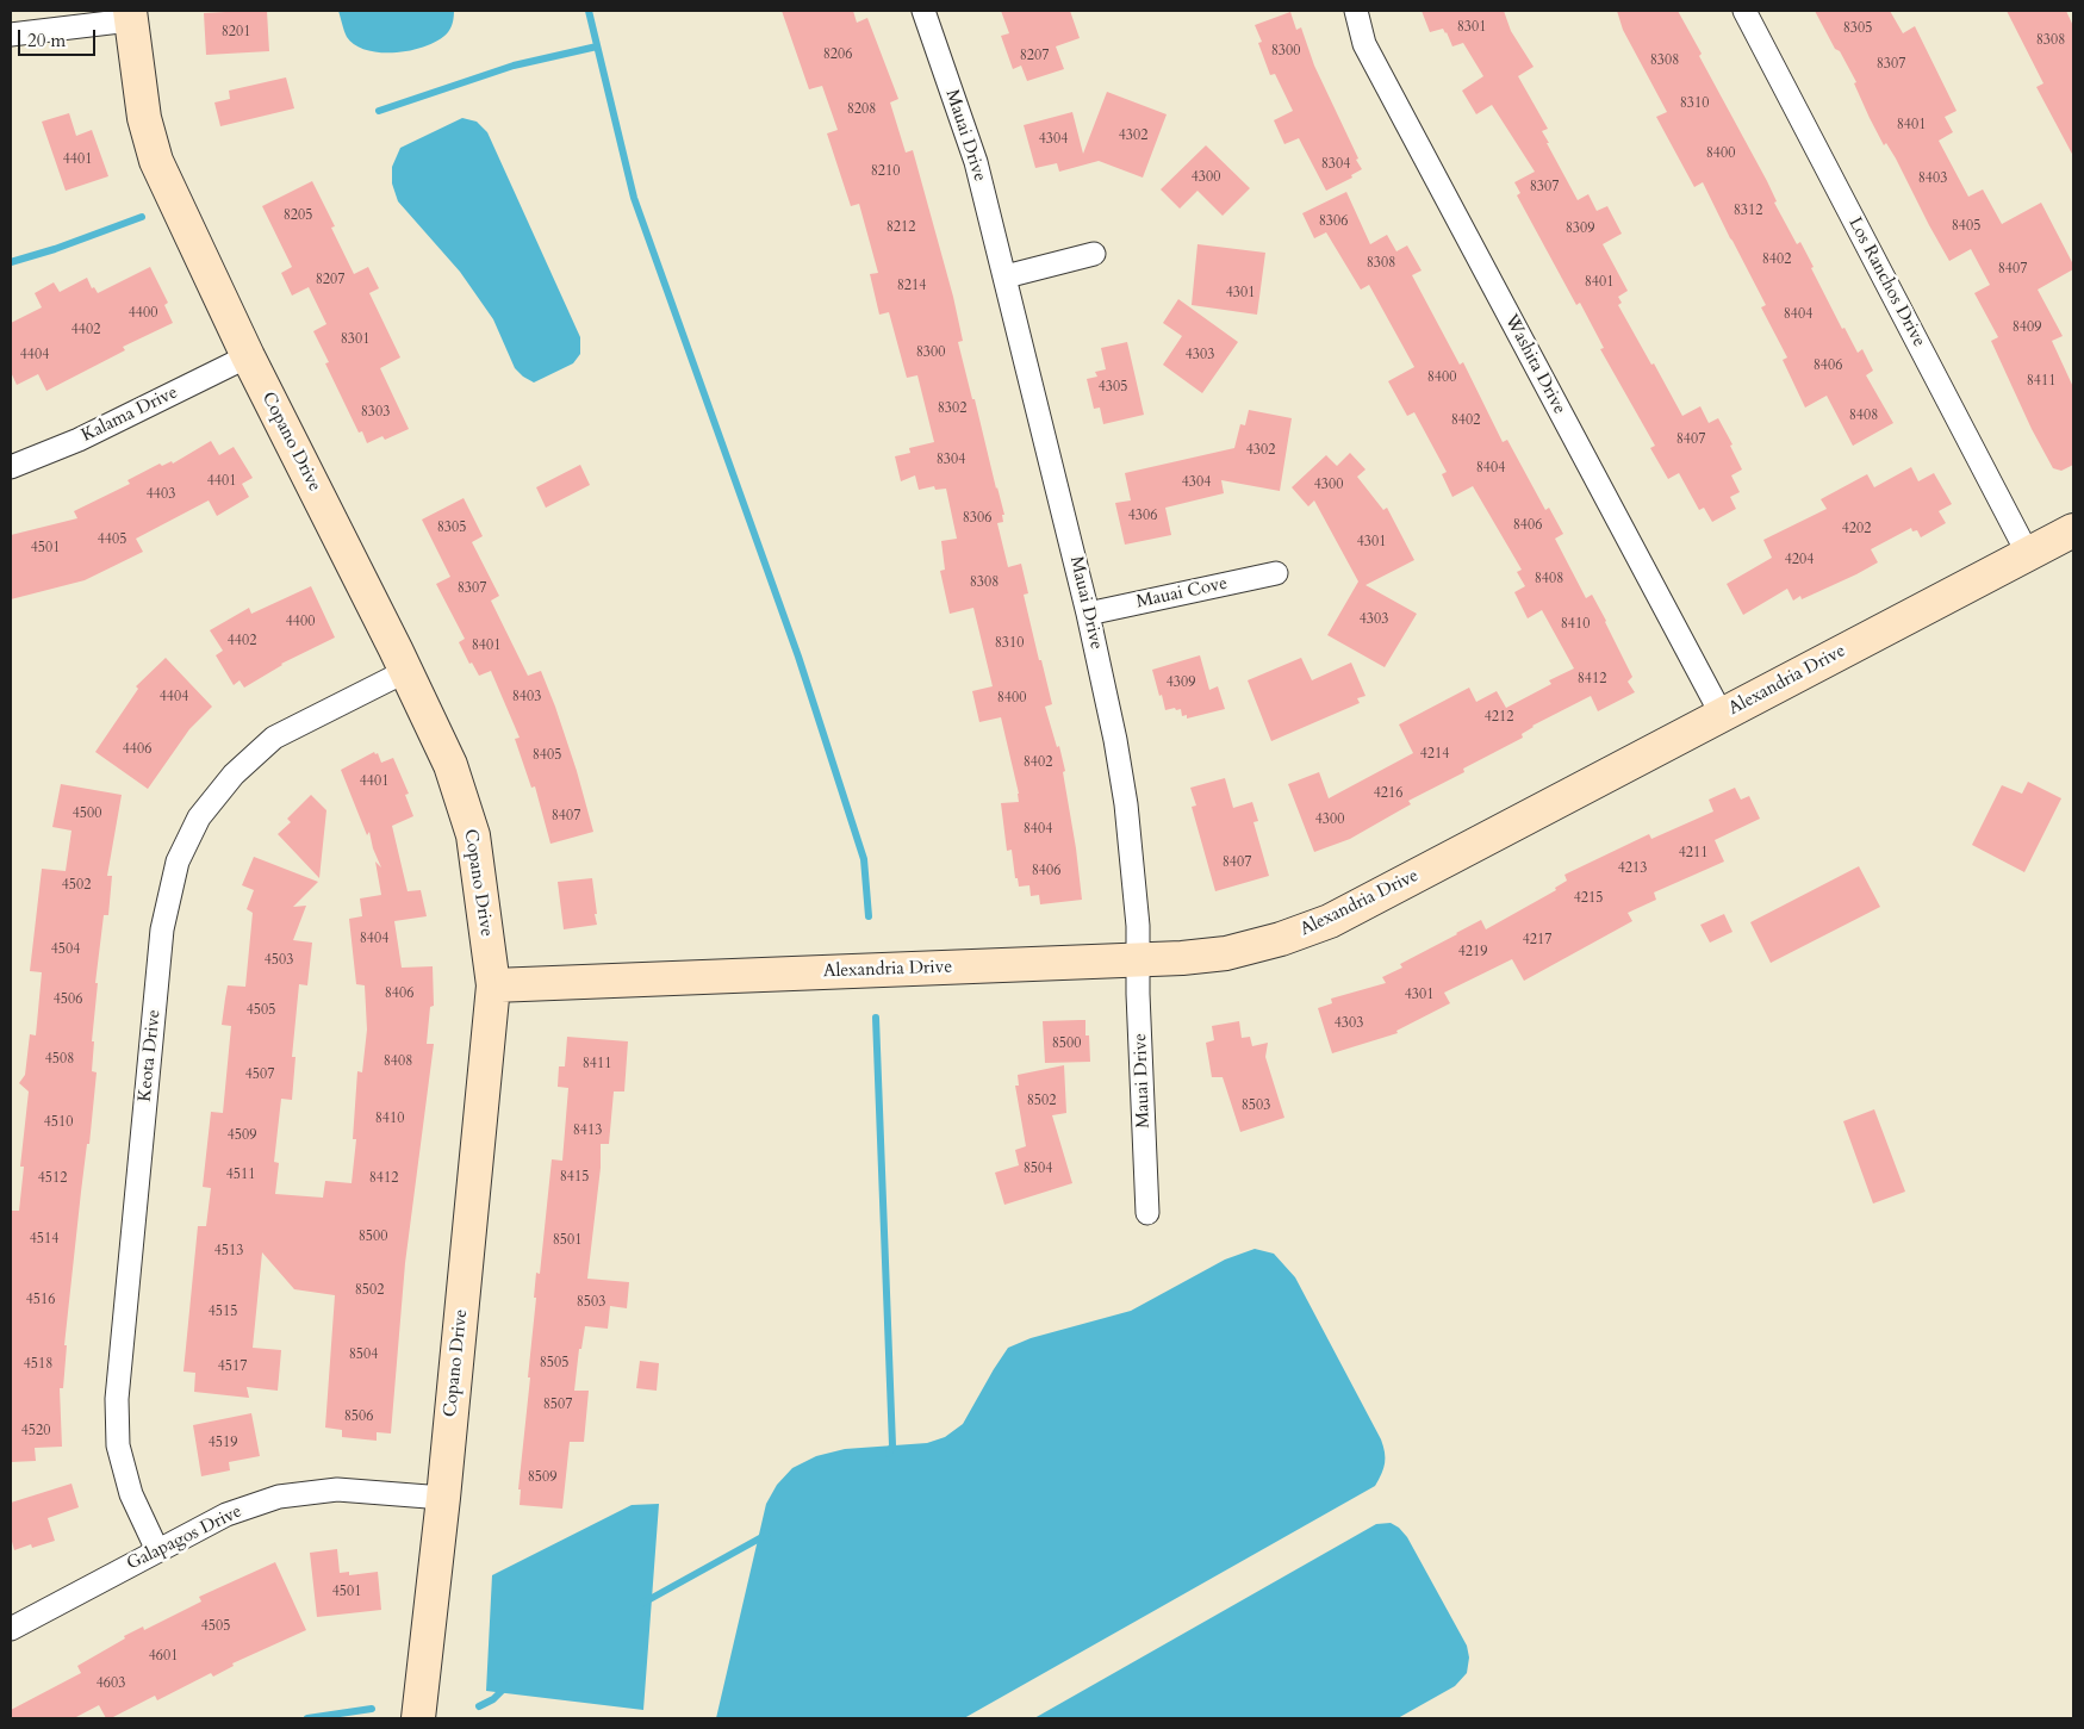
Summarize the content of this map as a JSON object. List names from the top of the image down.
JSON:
{
  "streets": {
    "street": [
      "Mauai Drive",
      "Los Ranchos Drive",
      "Washita Drive",
      "Kalama Drive",
      "Copano Drive",
      "Mauai Cove",
      "Alexandria Drive",
      "Keota Drive",
      "Galapagos Drive"
    ]
  },
  "crossings": [
    ["Mauai Drive", "Mauai Cove"],
    ["Mauai Drive", "Alexandria Drive"],
    ["Los Ranchos Drive", "Alexandria Drive"],
    ["Washita Drive", "Alexandria Drive"],
    ["Kalama Drive", "Copano Drive"],
    ["Copano Drive", "Alexandria Drive"],
    ["Copano Drive", "Keota Drive"],
    ["Copano Drive", "Galapagos Drive"],
    ["Keota Drive", "Galapagos Drive"]
  ],
  "house_numbers": [
    "8301",
    "8305",
    "8201",
    "8308",
    "8300",
    "8206",
    "8207",
    "8308",
    "8307",
    "8310",
    "8208",
    "8401",
    "4302",
    "4304",
    "8400",
    "4401",
    "8304",
    "8210",
    "4300",
    "8403",
    "8307",
    "8312",
    "8205",
    "8306",
    "8405",
    "8212",
    "8309",
    "8402",
    "8308",
    "8407",
    "8207",
    "8401",
    "8214",
    "4301",
    "4400",
    "8404",
    "8409",
    "4402",
    "8301",
    "8300",
    "4404",
    "4303",
    "8406",
    "8400",
    "8411",
    "4305",
    "8302",
    "8303",
    "8408",
    "8402",
    "8407",
    "4302",
    "8304",
    "8404",
    "4401",
    "4304",
    "4300",
    "4403",
    "4306",
    "8306",
    "8406",
    "8305",
    "4202",
    "4405",
    "4301",
    "4501",
    "4204",
    "8408",
    "8308",
    "8307",
    "4303",
    "4400",
    "8410",
    "4402",
    "8310",
    "8401",
    "8412",
    "4309",
    "4404",
    "8403",
    "8400",
    "4212",
    "4406",
    "4214",
    "8405",
    "8402",
    "4401",
    "4216",
    "4500",
    "8407",
    "4300",
    "8404",
    "4211",
    "8407",
    "4213",
    "8406",
    "4502",
    "4215",
    "8404",
    "4217",
    "4504",
    "4219",
    "4503",
    "8406",
    "4301",
    "4506",
    "4505",
    "4303",
    "8500",
    "4508",
    "8408",
    "8411",
    "4507",
    "8502",
    "8503",
    "8410",
    "4510",
    "8413",
    "4509",
    "8504",
    "4511",
    "8415",
    "4512",
    "8412",
    "8500",
    "4514",
    "8501",
    "4513",
    "8502",
    "4516",
    "8503",
    "4515",
    "8504",
    "8505",
    "4518",
    "4517",
    "8507",
    "8506",
    "4520",
    "4519",
    "8509",
    "4501",
    "4505",
    "4601",
    "4603"
  ],
  "scale_bar": "20 m"
}
